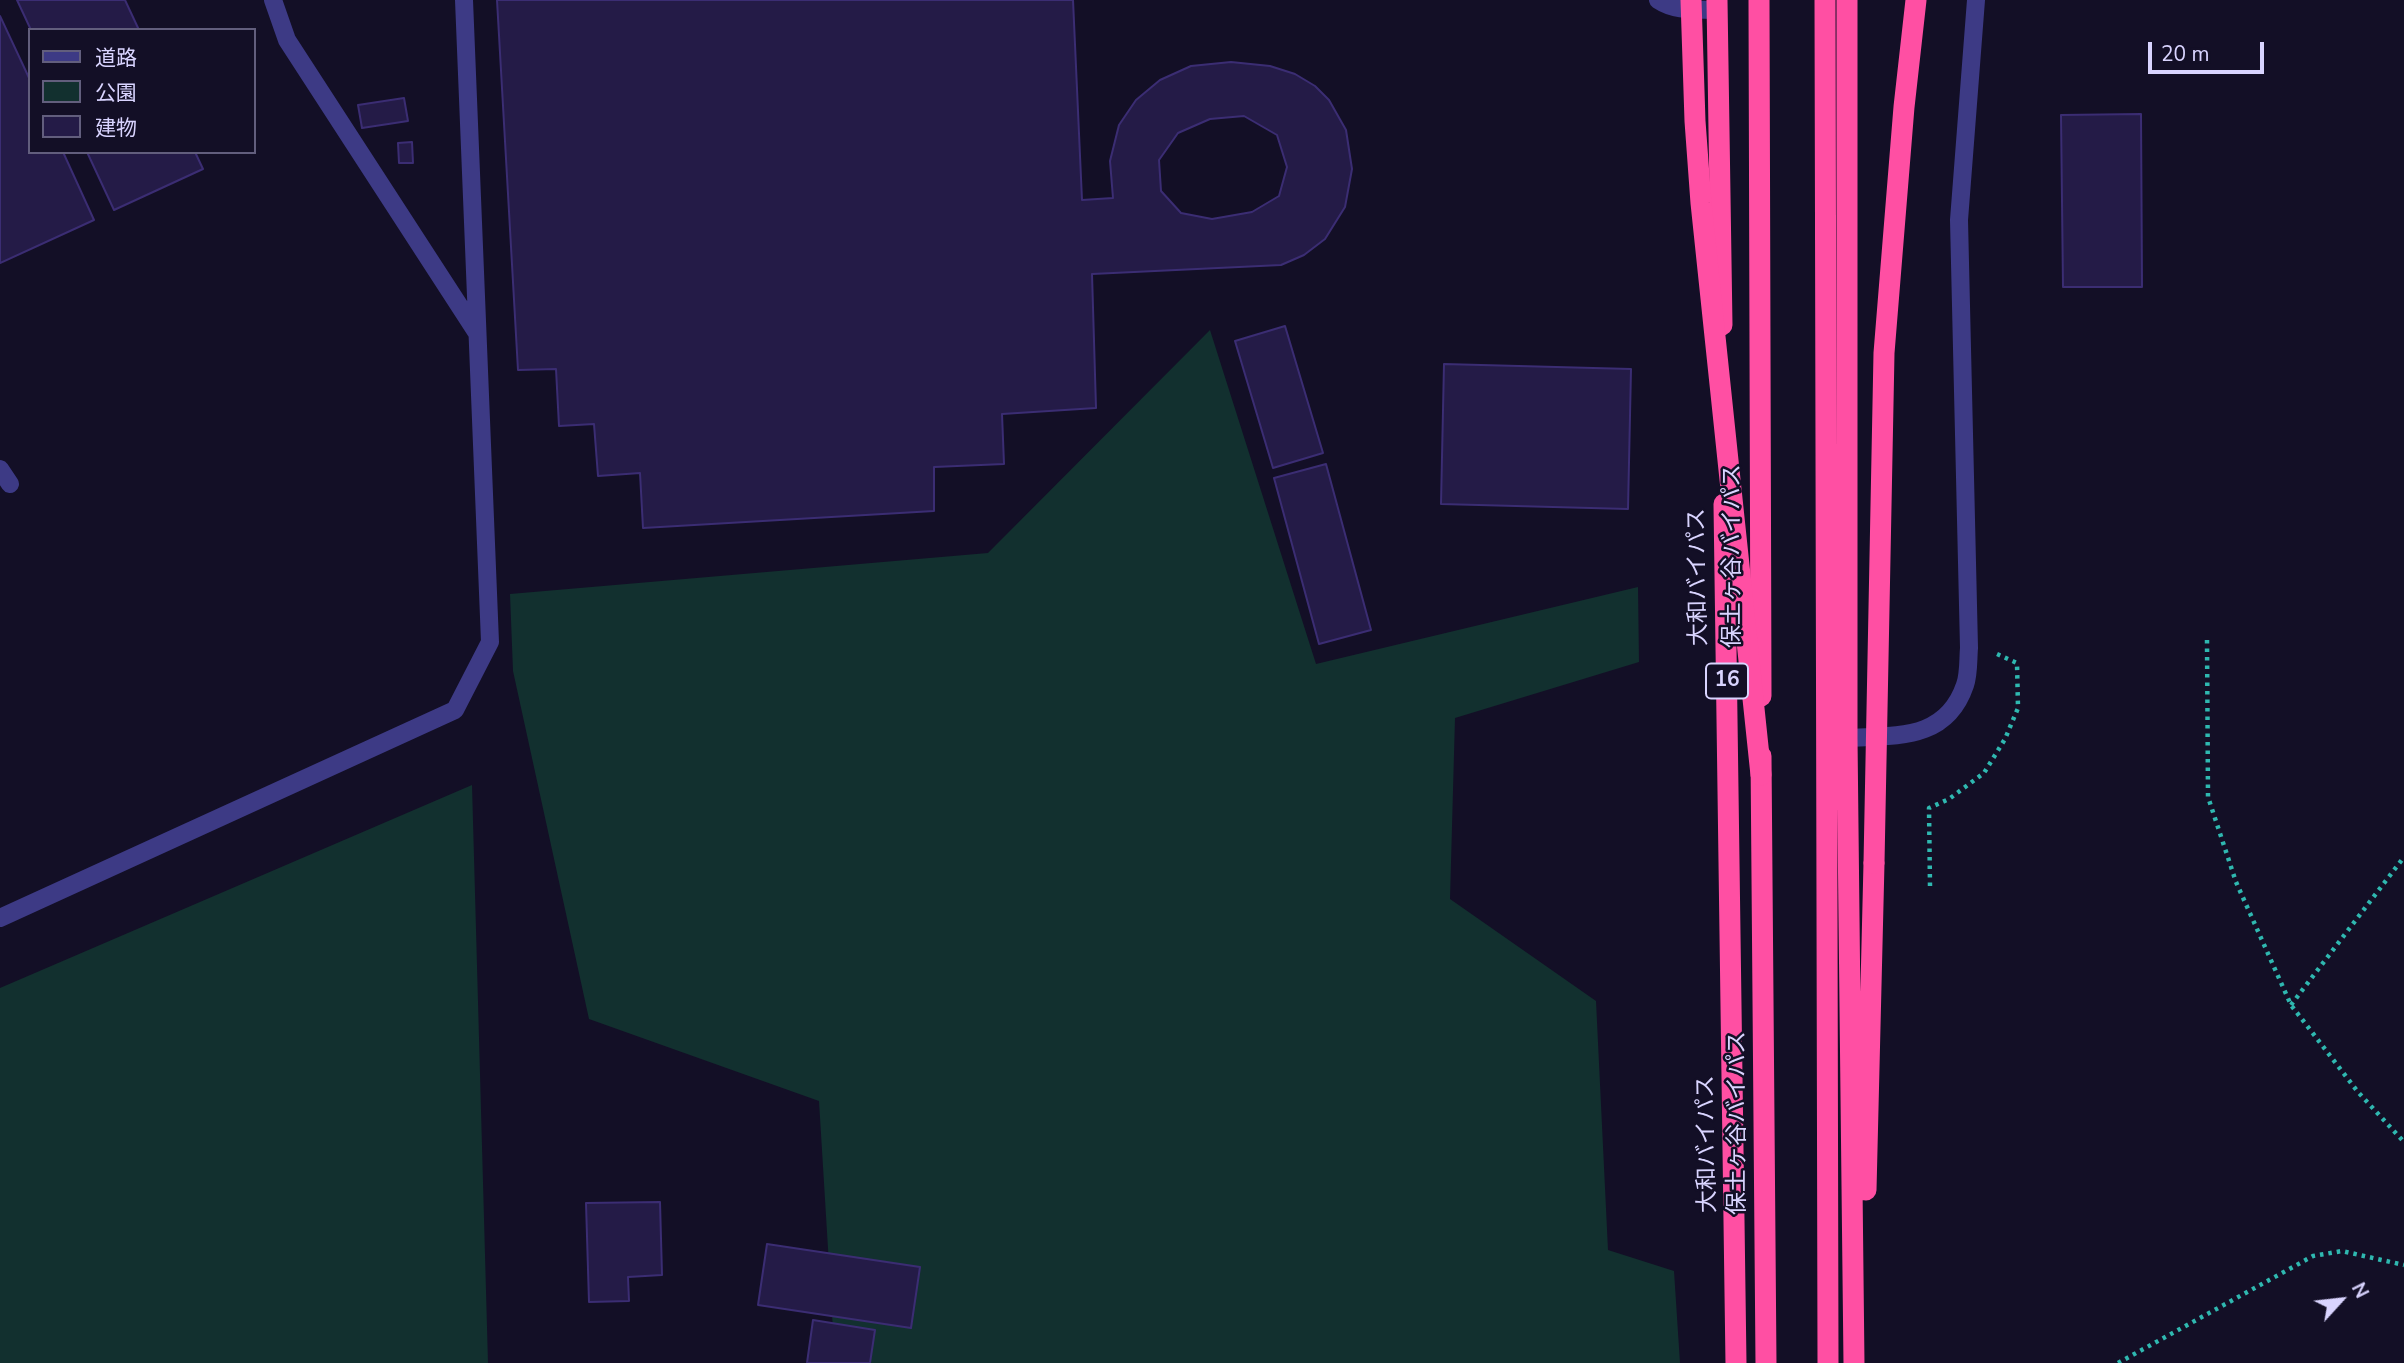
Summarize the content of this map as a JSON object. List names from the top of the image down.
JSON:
{
  "streets": {
    "highway": ["保土ヶ谷バイパス", "大和バイパス", "16"]
  },
  "legend": ["道路", "公園", "建物"],
  "scale_bar": "20 m",
  "north": "top right"
}
